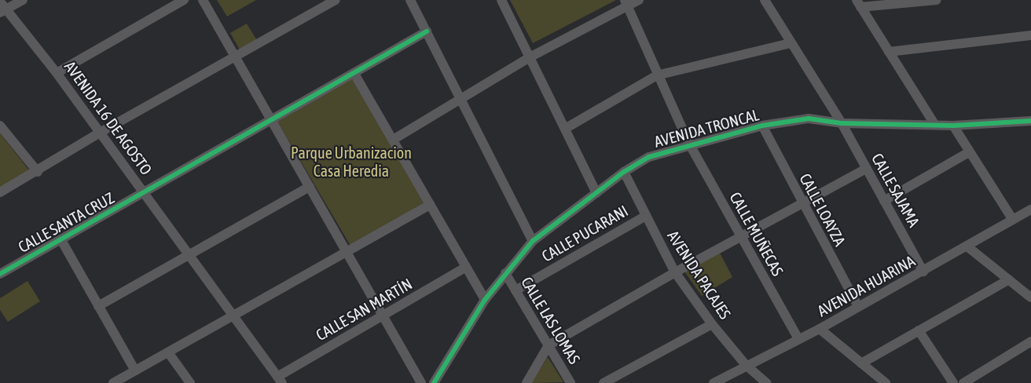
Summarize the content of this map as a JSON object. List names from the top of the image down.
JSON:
{
  "streets": {
    "street": [
      "AVENIDA 16 DE AGOSTO",
      "AVENIDA TRONCAL",
      "CALLE SAJAMA",
      "CALLE LOAYZA",
      "CALLE SANTA CRUZ",
      "CALLE PUCARANI",
      "CALLE MUÑECAS",
      "AVENIDA PACAJES",
      "AVENIDA HUARINA",
      "CALLE SAN MARTÍN",
      "CALLE LAS LOMAS"
    ]
  },
  "crossings": [
    ["AVENIDA 16 DE AGOSTO", "CALLE SANTA CRUZ"],
    ["AVENIDA 16 DE AGOSTO", "CALLE SAN MARTÍN"],
    ["AVENIDA TRONCAL", "CALLE SAJAMA"],
    ["AVENIDA TRONCAL", "CALLE LOAYZA"],
    ["AVENIDA TRONCAL", "CALLE MUÑECAS"],
    ["AVENIDA TRONCAL", "AVENIDA PACAJES"],
    ["AVENIDA TRONCAL", "CALLE LAS LOMAS"],
    ["CALLE SAJAMA", "AVENIDA HUARINA"],
    ["CALLE LOAYZA", "AVENIDA HUARINA"],
    ["CALLE PUCARANI", "AVENIDA PACAJES"],
    ["CALLE PUCARANI", "CALLE LAS LOMAS"],
    ["CALLE MUÑECAS", "AVENIDA HUARINA"],
    ["AVENIDA PACAJES", "AVENIDA HUARINA"]
  ],
  "parks": ["Parque Urbanizacion Casa Heredia"]
}
